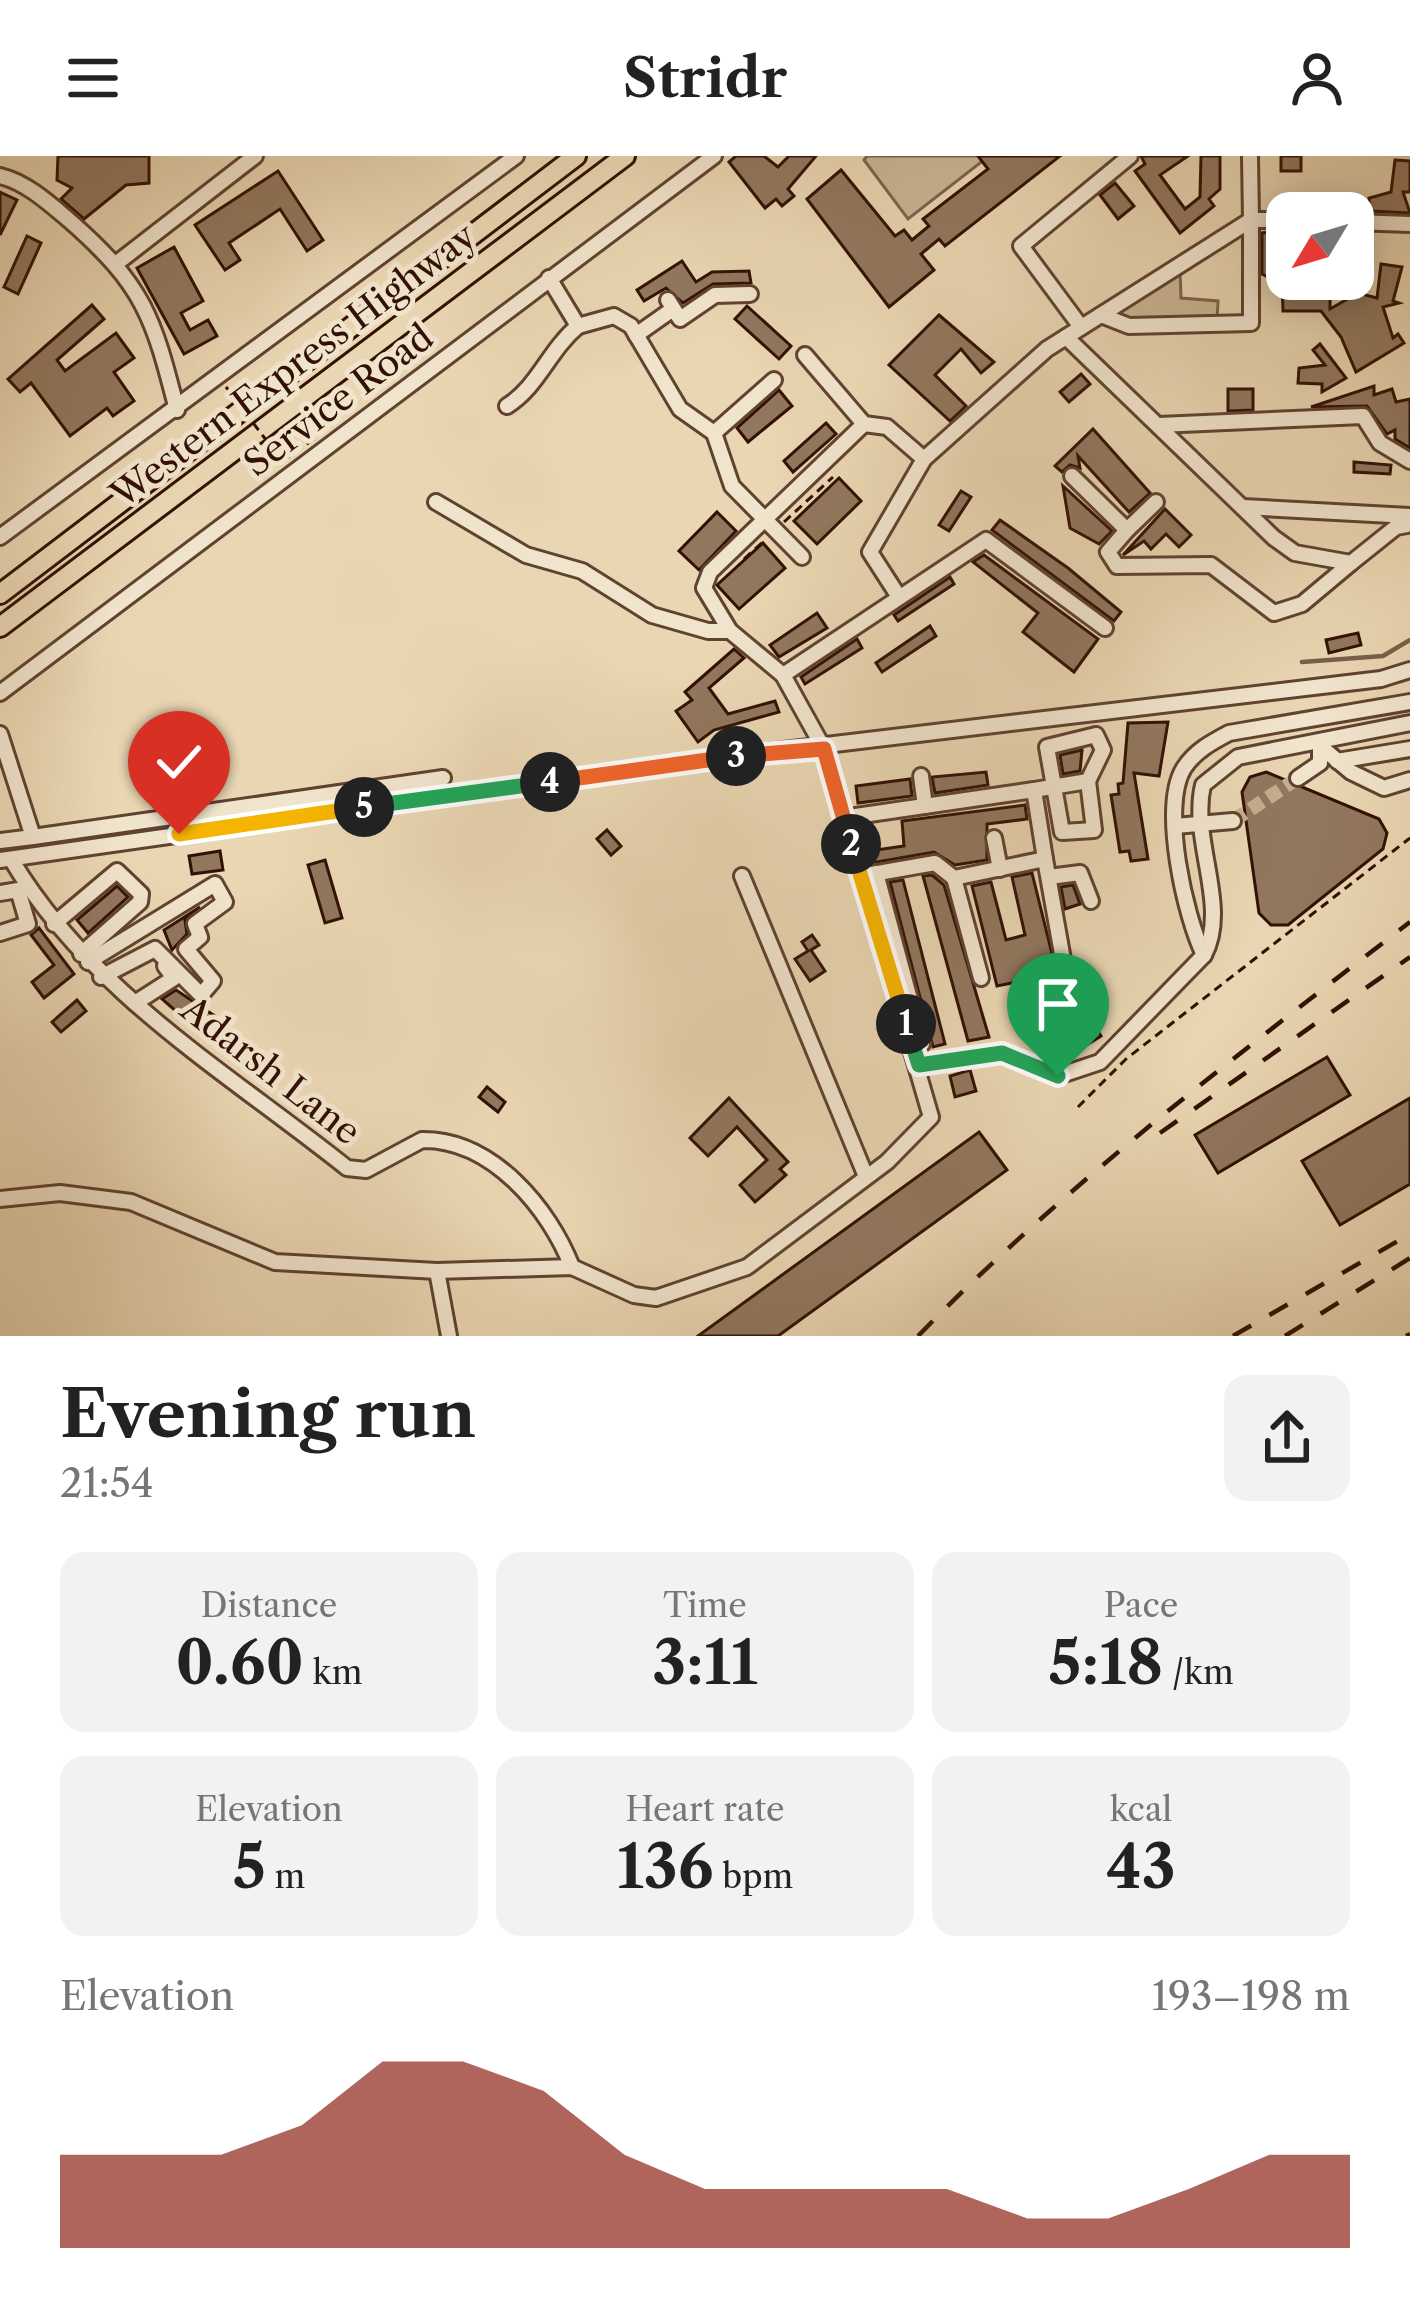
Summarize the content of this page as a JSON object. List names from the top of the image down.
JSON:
{
  "streets": {
    "highway": ["Western Express Highway"],
    "street": ["Service Road", "Adarsh Lane"]
  },
  "north": "bottom left",
  "page": {
    "header": "Stridr",
    "pins": [
      "3",
      "4",
      "5",
      "2",
      "1"
    ],
    "heading": ["Evening run", "21:54"],
    "stats": [
      ["Distance", "0.60 km"],
      ["Time", "3:11"],
      ["Pace", "5:18 /km"],
      ["Elevation", "5 m"],
      ["Heart rate", "136 bpm"],
      ["kcal", "43"]
    ],
    "chart": ["Elevation", "193–198 m"]
  }
}
